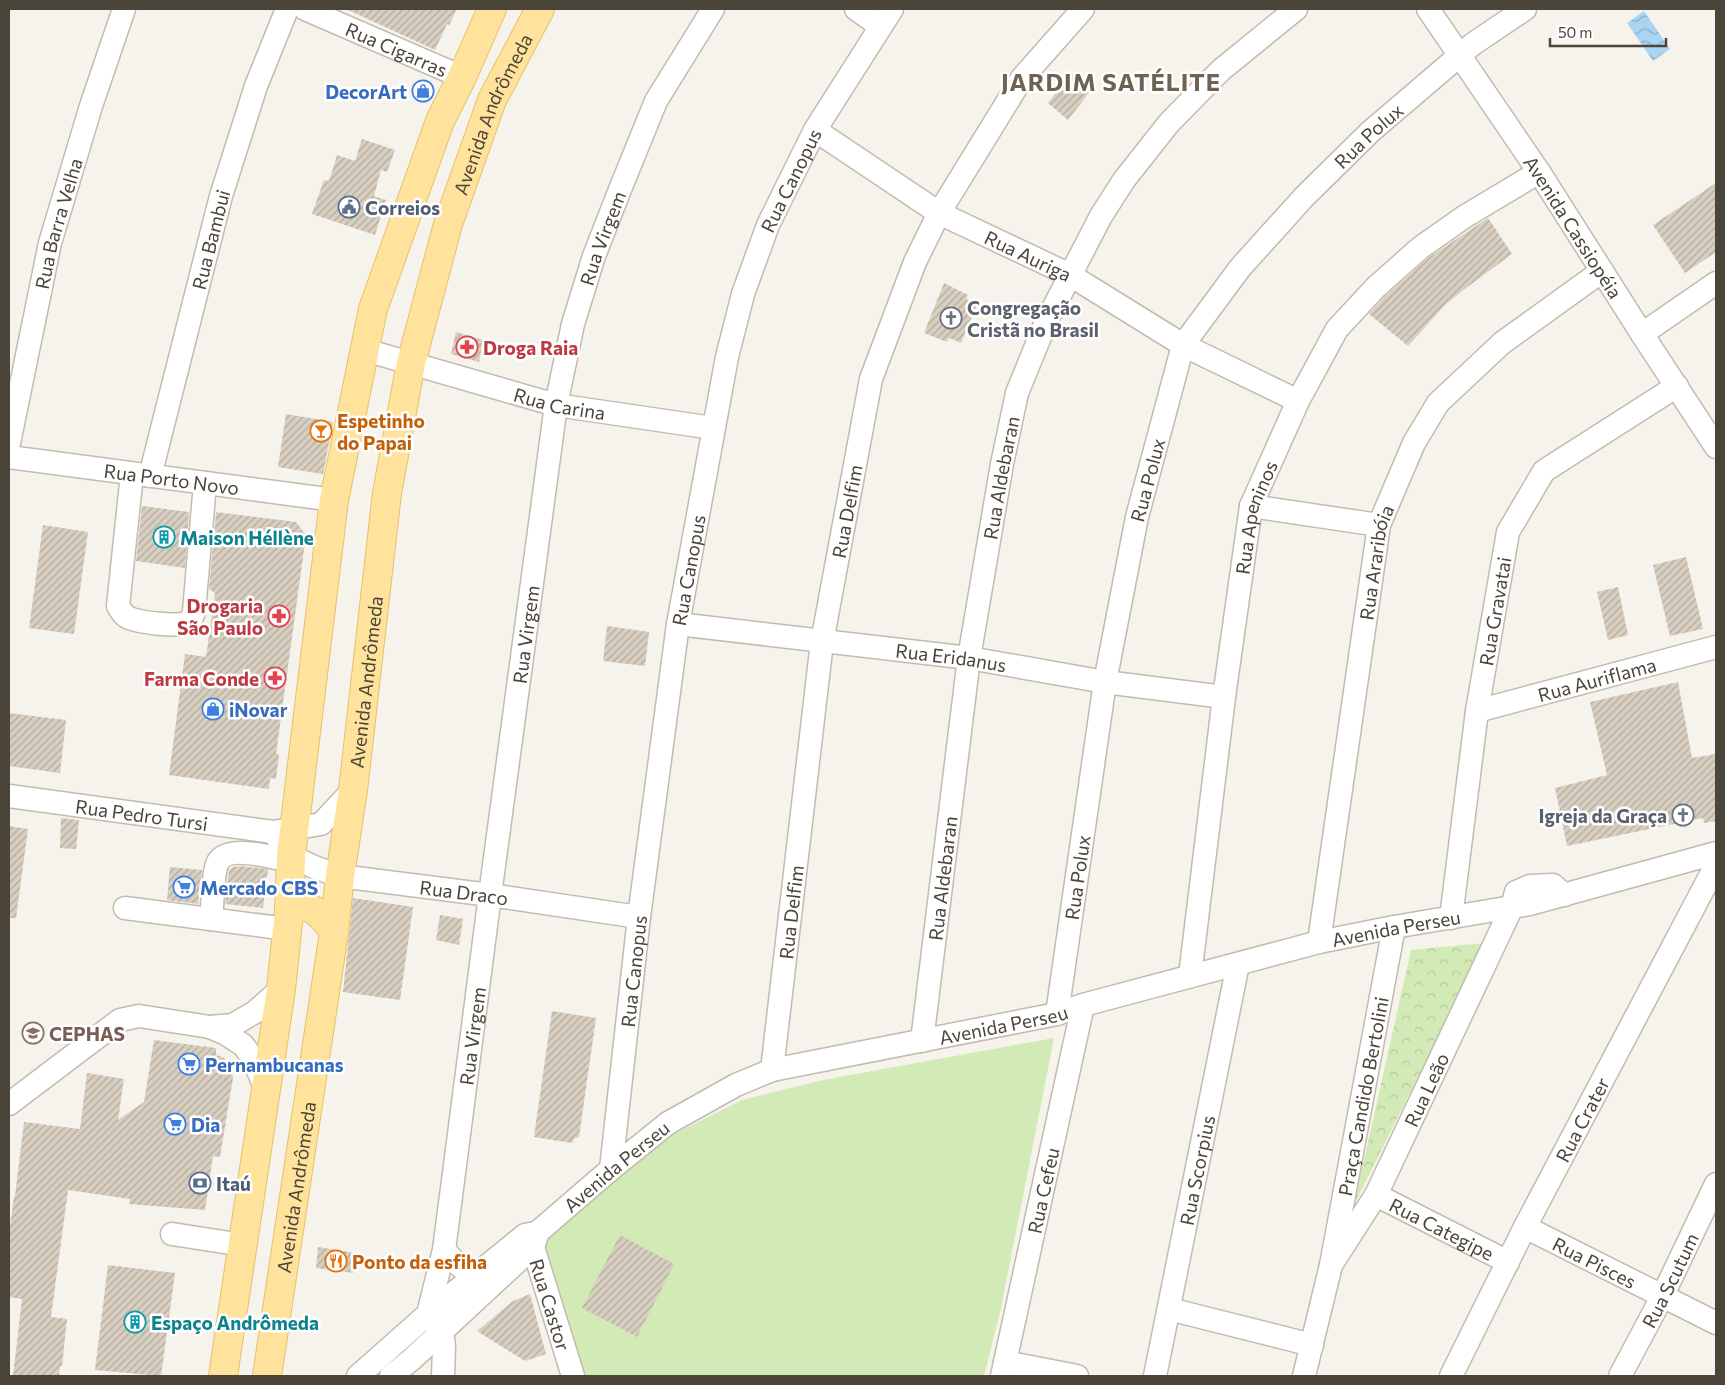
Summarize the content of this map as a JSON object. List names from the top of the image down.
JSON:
{
  "streets": {
    "main road": ["Avenida Andrômeda"],
    "street": [
      "Rua Cigarras",
      "Rua Polux",
      "Rua Canopus",
      "Rua Barra Velha",
      "Avenida Cassiopéia",
      "Rua Virgem",
      "Rua Bambui",
      "Rua Auriga",
      "Rua Carina",
      "Rua Aldebaran",
      "Rua Porto Novo",
      "Rua Delfim",
      "Rua Apeninos",
      "Rua Araribóia",
      "Rua Gravatai",
      "Rua Eridanus",
      "Rua Auriflama",
      "Rua Pedro Tursi",
      "Rua Draco",
      "Avenida Perseu",
      "Rua Leão",
      "Praça Candido Bertolini",
      "Rua Crater",
      "Rua Scorpius",
      "Rua Cefeu",
      "Rua Categipe",
      "Rua Pisces",
      "Rua Scutum",
      "Rua Castor"
    ]
  },
  "crossings": [
    ["Avenida Andrômeda", "Rua Carina"],
    ["Avenida Andrômeda", "Rua Pedro Tursi"],
    ["Avenida Andrômeda", "Rua Draco"],
    ["Rua Polux", "Avenida Cassiopéia"],
    ["Rua Polux", "Rua Auriga"],
    ["Rua Polux", "Rua Eridanus"],
    ["Rua Polux", "Avenida Perseu"],
    ["Rua Canopus", "Rua Auriga"],
    ["Rua Canopus", "Rua Carina"],
    ["Rua Canopus", "Rua Eridanus"],
    ["Rua Canopus", "Rua Draco"],
    ["Rua Canopus", "Avenida Perseu"],
    ["Avenida Cassiopéia", "Rua Apeninos"],
    ["Avenida Cassiopéia", "Rua Araribóia"],
    ["Avenida Cassiopéia", "Rua Gravatai"],
    ["Rua Virgem", "Rua Carina"],
    ["Rua Virgem", "Rua Draco"],
    ["Rua Virgem", "Avenida Perseu"],
    ["Rua Bambui", "Rua Porto Novo"],
    ["Rua Auriga", "Rua Aldebaran"],
    ["Rua Auriga", "Rua Delfim"],
    ["Rua Auriga", "Rua Apeninos"],
    ["Rua Aldebaran", "Rua Eridanus"],
    ["Rua Aldebaran", "Avenida Perseu"],
    ["Rua Delfim", "Rua Eridanus"],
    ["Rua Delfim", "Avenida Perseu"],
    ["Rua Apeninos", "Rua Eridanus"],
    ["Rua Apeninos", "Avenida Perseu"],
    ["Rua Araribóia", "Avenida Perseu"],
    ["Rua Gravatai", "Rua Auriflama"],
    ["Rua Gravatai", "Avenida Perseu"],
    ["Avenida Perseu", "Rua Leão"],
    ["Avenida Perseu", "Praça Candido Bertolini"],
    ["Avenida Perseu", "Rua Scorpius"],
    ["Avenida Perseu", "Rua Cefeu"],
    ["Avenida Perseu", "Rua Castor"],
    ["Rua Leão", "Praça Candido Bertolini"],
    ["Rua Leão", "Rua Categipe"],
    ["Rua Crater", "Rua Categipe"],
    ["Rua Crater", "Rua Pisces"],
    ["Rua Pisces", "Rua Scutum"]
  ],
  "districts": ["JARDIM SATÉLITE"],
  "places": {
    "shop": ["DecorArt", "iNovar"],
    "public building": ["Correios"],
    "church": ["Congregação Cristã no Brasil", "Igreja da Graça"],
    "pharmacy": ["Droga Raia", "Drogaria São Paulo", "Farma Conde"],
    "bar": ["Espetinho do Papai"],
    "building": ["Maison Héllène", "Espaço Andrômeda"],
    "supermarket": ["Mercado CBS", "Pernambucanas", "Dia"],
    "school or university": ["CEPHAS"],
    "bank": ["Itaú"],
    "restaurant": ["Ponto da esfiha"]
  },
  "scale_bar": "50 m"
}
